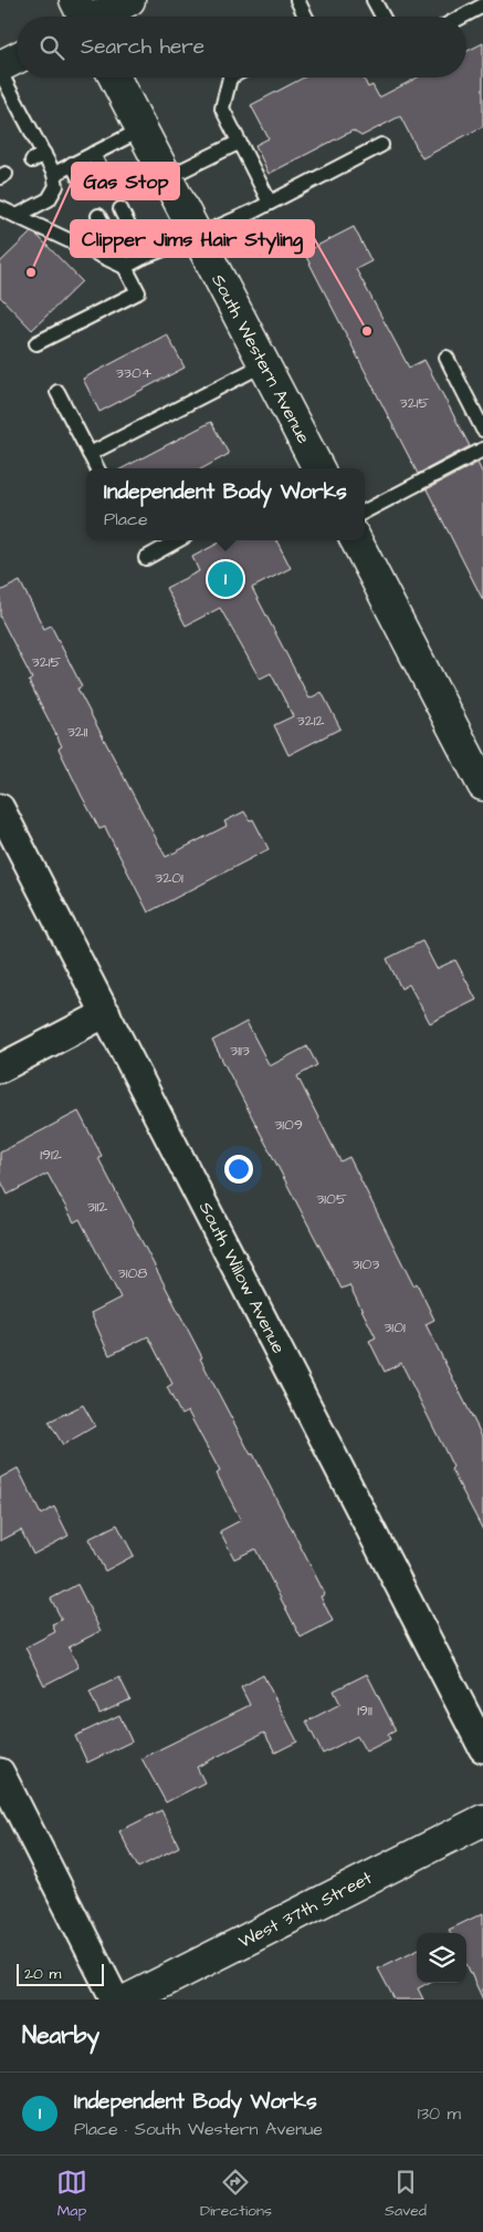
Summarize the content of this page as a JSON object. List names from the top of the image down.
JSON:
{
  "streets": {
    "street": ["South Western Avenue", "South Willow Avenue", "West 37th Street"]
  },
  "places": ["Gas Stop", "Clipper Jims Hair Styling"],
  "house_numbers": [
    "3304",
    "3215",
    "3215",
    "3212",
    "3211",
    "3201",
    "3113",
    "3109",
    "1912",
    "3105",
    "3112",
    "3103",
    "3108",
    "3101",
    "1911"
  ],
  "scale_bar": "20 m",
  "page": {
    "search": "Search here",
    "popup": ["Independent Body Works", "Place"],
    "pins": "1",
    "scale": "20 m",
    "heading": "Nearby",
    "list": [
      {
        "mark": "1",
        "name": "Independent Body Works",
        "note": "Place · South Western Avenue",
        "value": "130 m"
      }
    ],
    "nav": ["Map", "Directions", "Saved"]
  }
}
